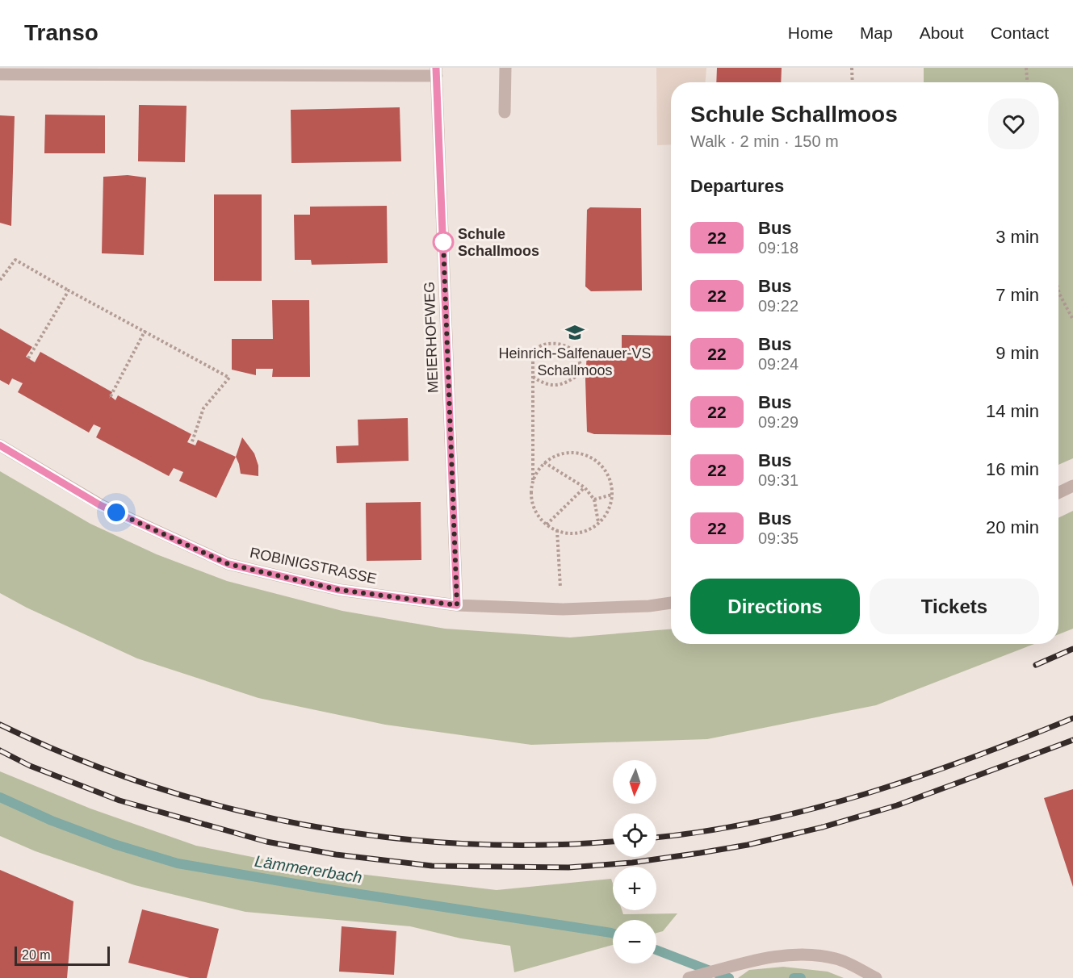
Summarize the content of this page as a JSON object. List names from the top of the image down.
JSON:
{
  "streets": {
    "street": ["MEIERHOFWEG", "ROBINIGSTRASSE"]
  },
  "crossings": [
    ["MEIERHOFWEG", "ROBINIGSTRASSE"]
  ],
  "water": ["Lämmererbach"],
  "places": {
    "other": ["Schule Schallmoos"],
    "school or university": ["Heinrich-Salfenauer-VS Schallmoos"]
  },
  "lines": ["bus line 22"],
  "scale_bar": "20 m",
  "north": "bottom",
  "page": {
    "header": "Transo",
    "nav": [
      "Home",
      "Map",
      "About",
      "Contact"
    ],
    "heading": [
      ["Schule Schallmoos", "Walk · 2 min · 150 m"],
      "Departures"
    ],
    "list": [
      {
        "mark": "22",
        "name": "Bus",
        "note": "09:18",
        "value": "3 min"
      },
      {
        "mark": "22",
        "name": "Bus",
        "note": "09:22",
        "value": "7 min"
      },
      {
        "mark": "22",
        "name": "Bus",
        "note": "09:24",
        "value": "9 min"
      },
      {
        "mark": "22",
        "name": "Bus",
        "note": "09:29",
        "value": "14 min"
      },
      {
        "mark": "22",
        "name": "Bus",
        "note": "09:31",
        "value": "16 min"
      },
      {
        "mark": "22",
        "name": "Bus",
        "note": "09:35",
        "value": "20 min"
      }
    ],
    "buttons": ["Directions", "Tickets"],
    "map_buttons": ["+", "−"],
    "scale": "20 m"
  }
}
